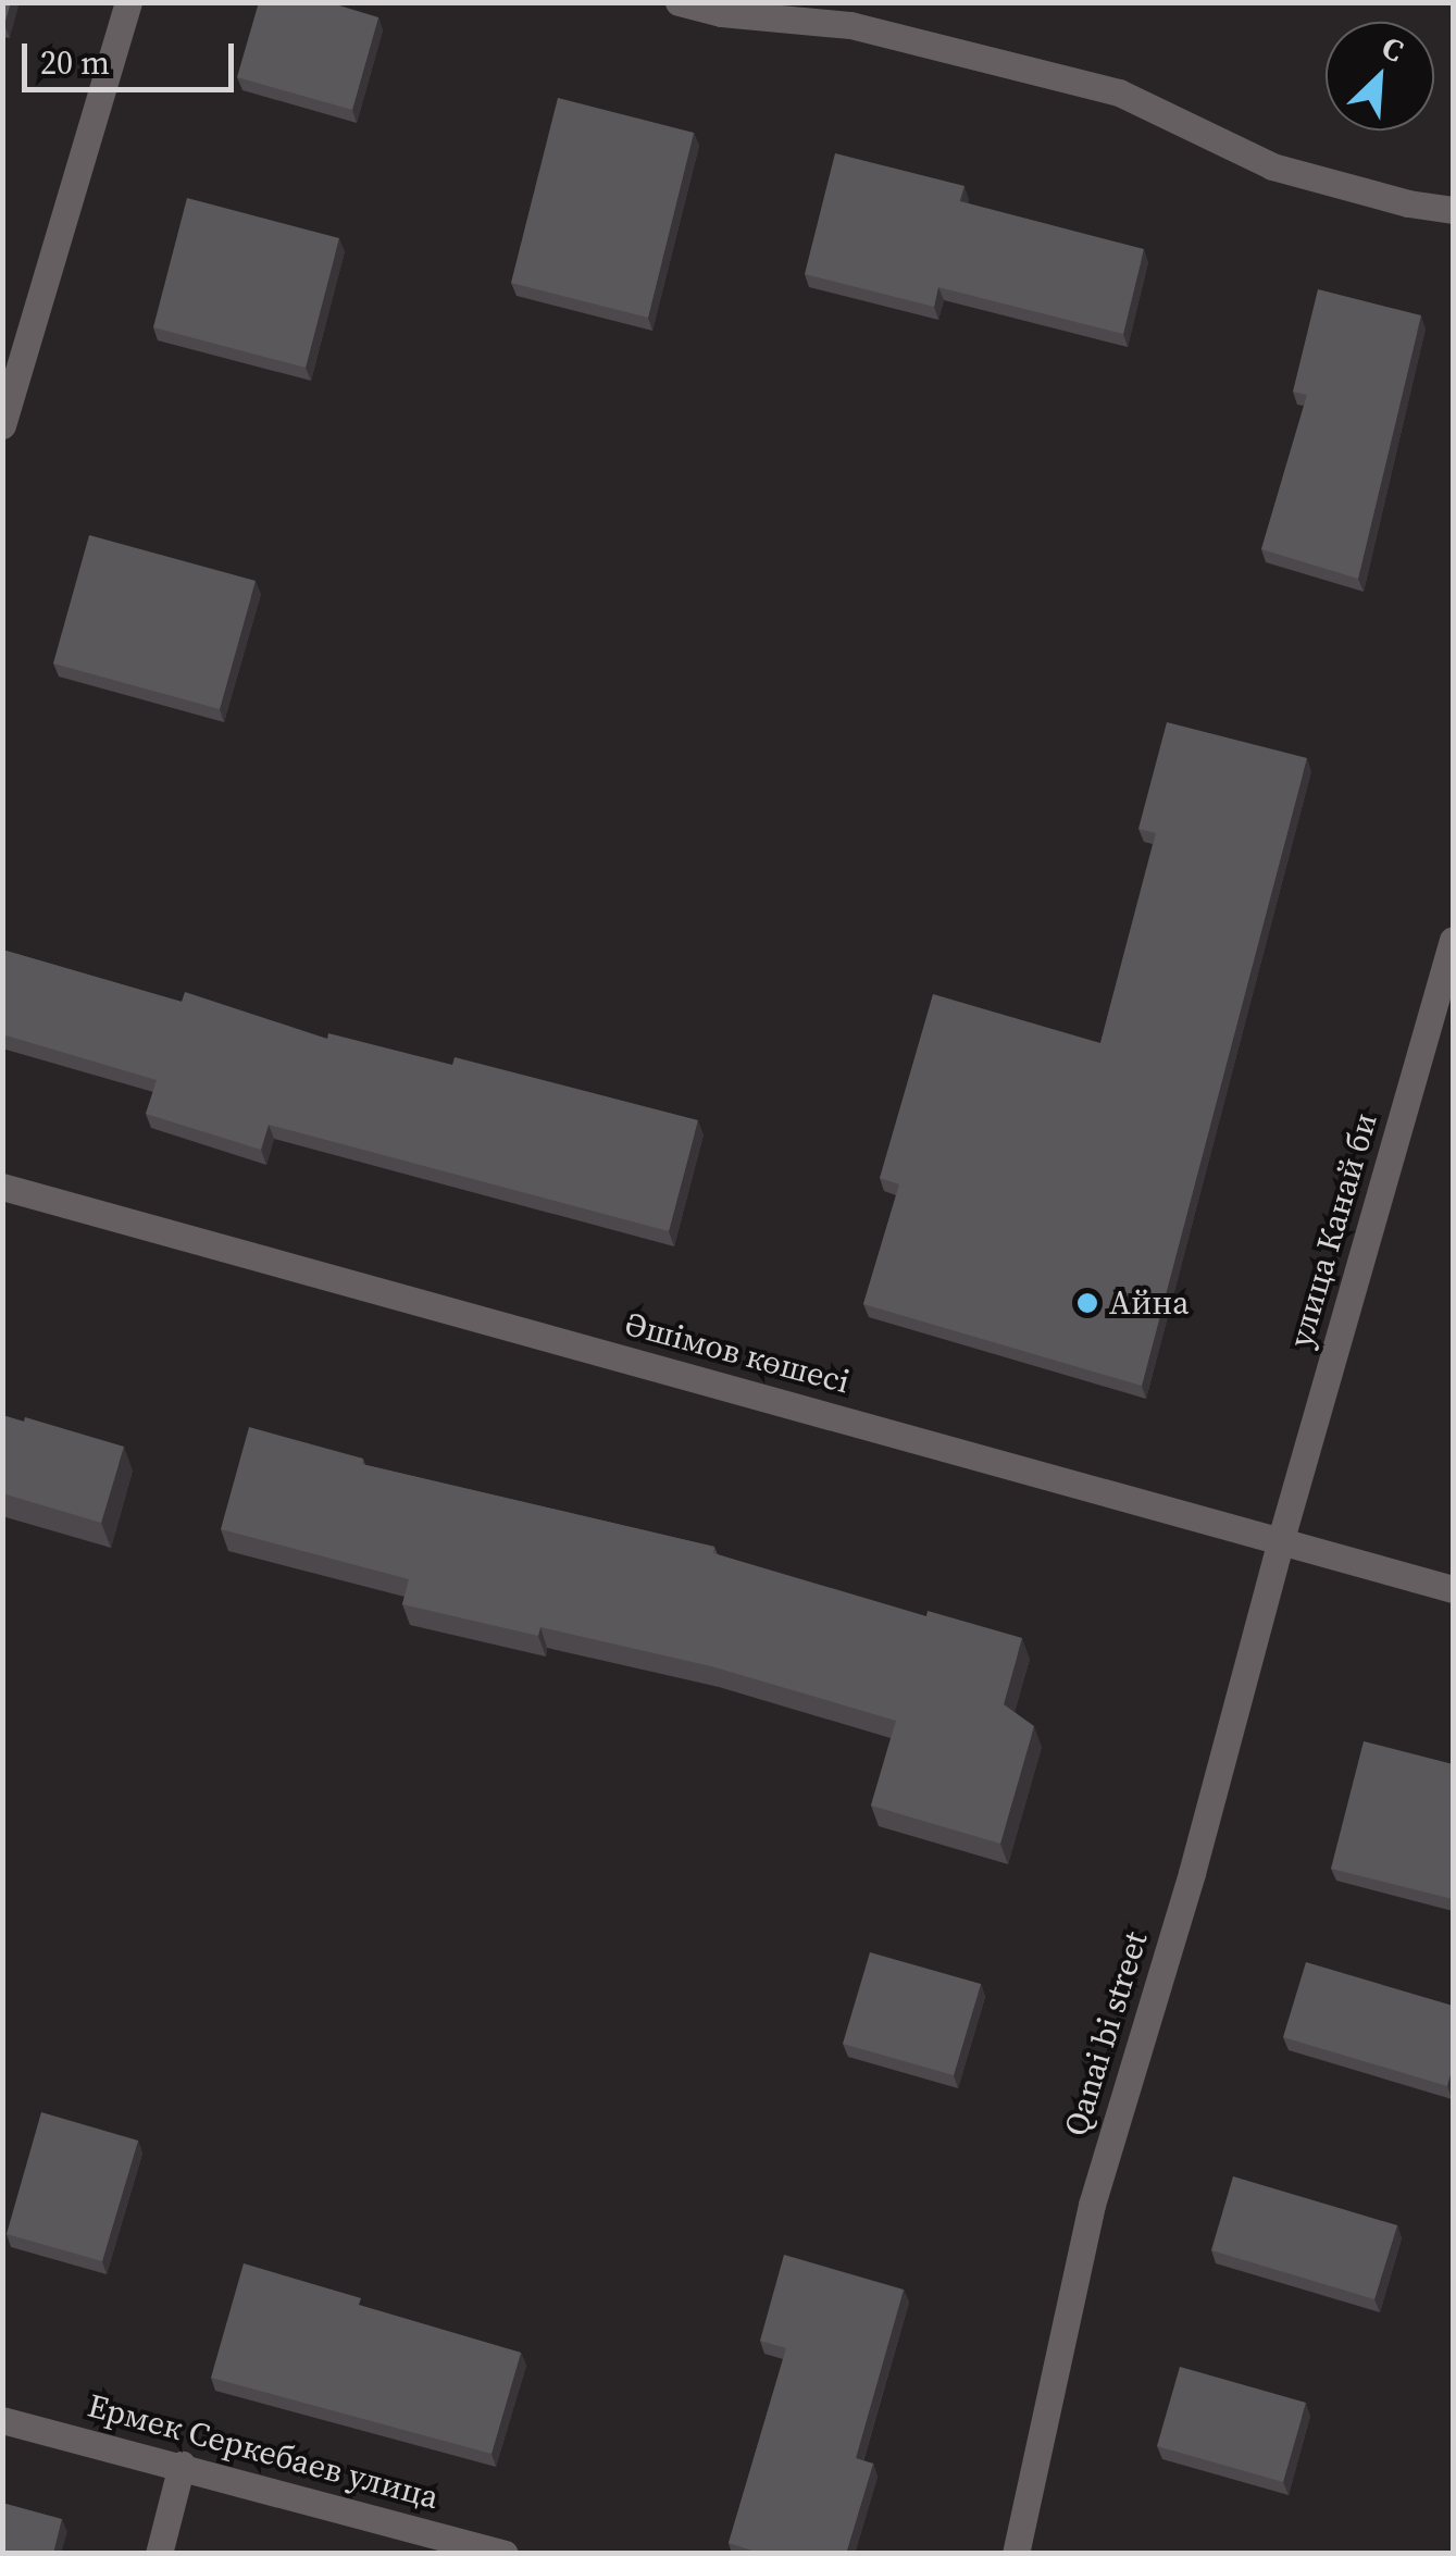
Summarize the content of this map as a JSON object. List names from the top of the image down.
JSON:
{
  "streets": {
    "street": [
      "улица Канай би",
      "Әшімов көшесі",
      "Qanai bi street",
      "Ермек Серкебаев улица"
    ]
  },
  "crossings": [
    ["улица Канай би", "Әшімов көшесі"],
    ["улица Канай би", "Qanai bi street"],
    ["Әшімов көшесі", "Qanai bi street"]
  ],
  "places": ["Айна"],
  "scale_bar": "20 m",
  "north": "top right"
}
